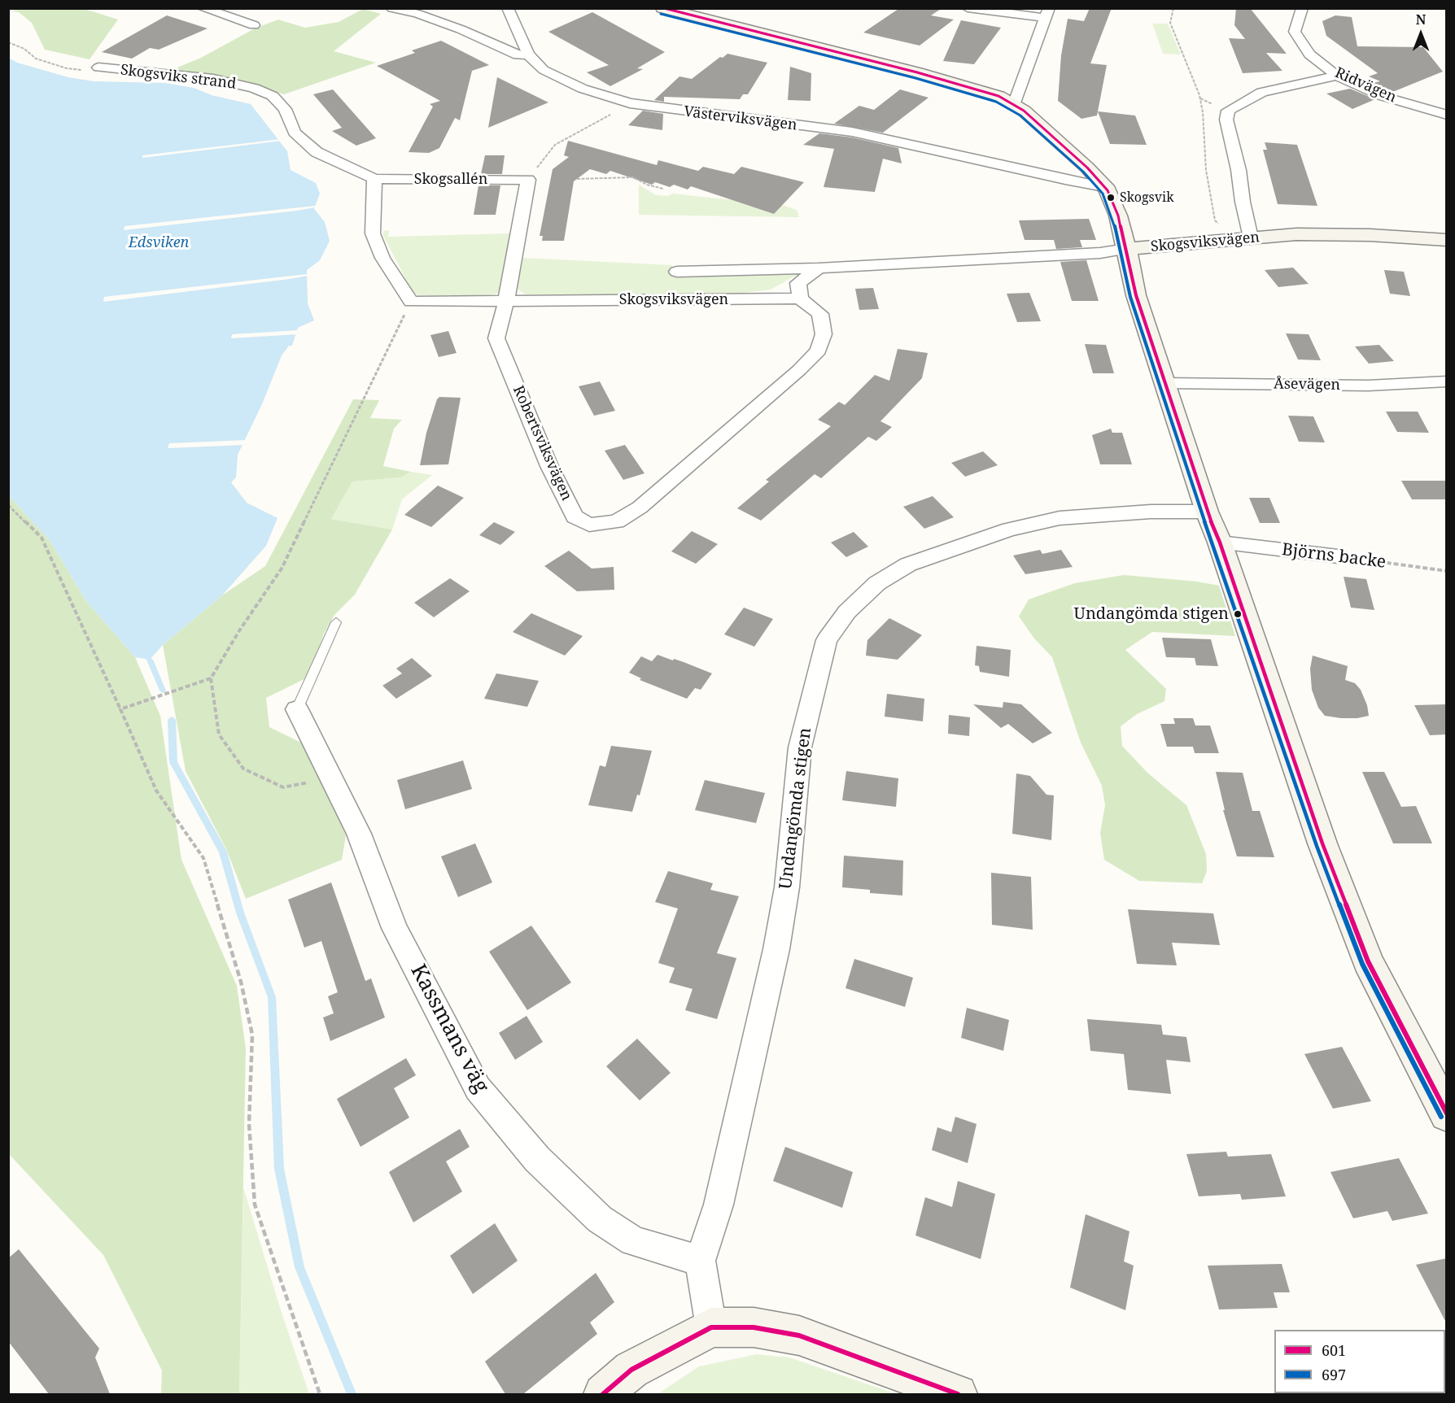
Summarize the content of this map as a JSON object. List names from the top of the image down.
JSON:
{
  "streets": {
    "street": [
      "Skogsviks strand",
      "Ridvägen",
      "Västerviksvägen",
      "Skogsallén",
      "Skogsviksvägen",
      "Åsevägen",
      "Robertsviksvägen",
      "Björns backe",
      "Undangömda stigen",
      "Kassmans väg"
    ]
  },
  "crossings": [
    ["Skogsviks strand", "Skogsallén"],
    ["Skogsallén", "Robertsviksvägen"],
    ["Skogsviksvägen", "Robertsviksvägen"],
    ["Undangömda stigen", "Kassmans väg"]
  ],
  "water": ["Edsviken"],
  "places": ["Skogsvik", "Undangömda stigen"],
  "lines": ["transit line 601", "transit line 697"],
  "legend": ["601", "697"],
  "north": "top"
}
